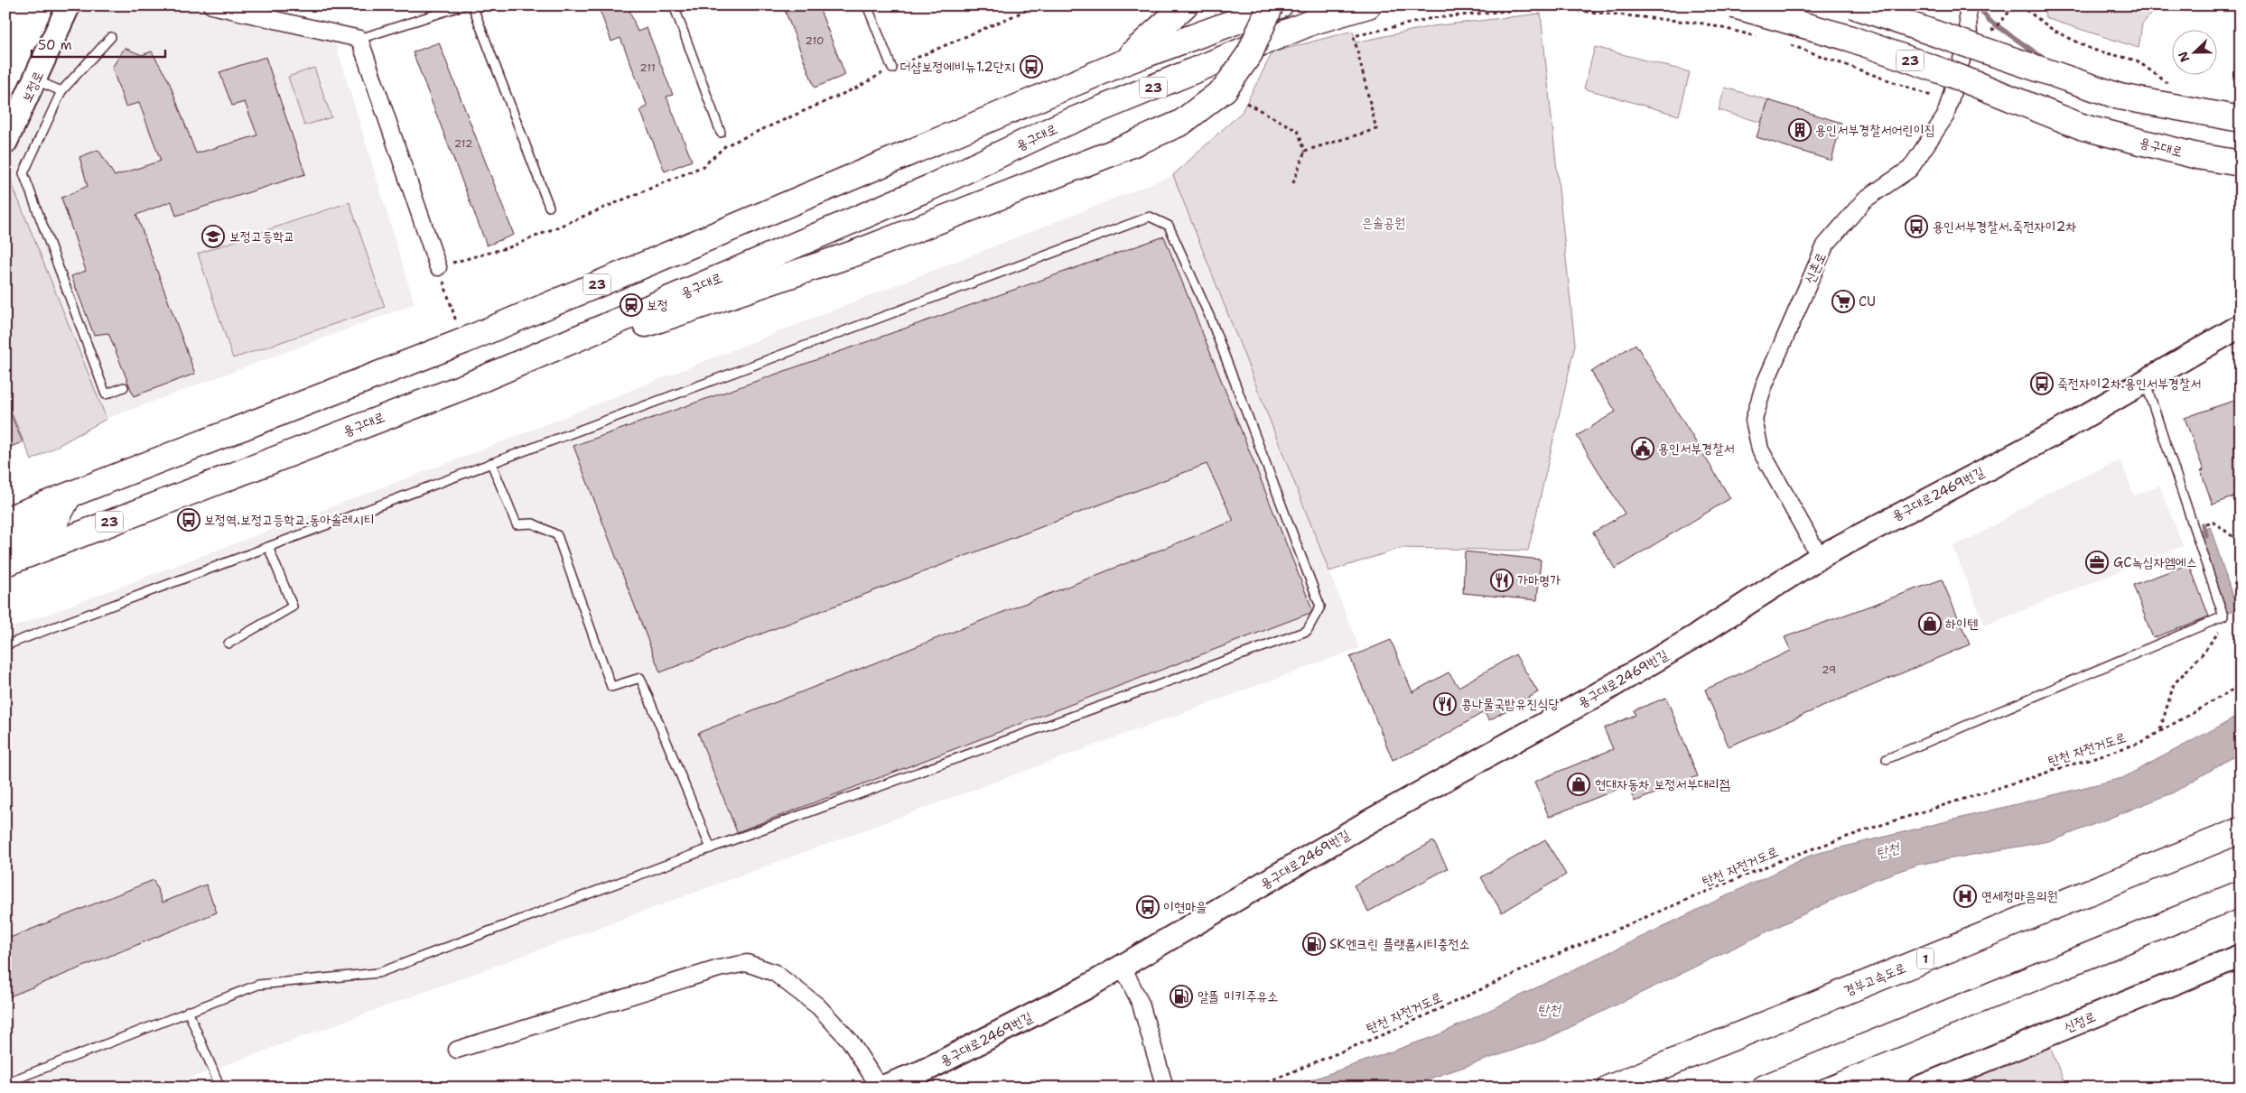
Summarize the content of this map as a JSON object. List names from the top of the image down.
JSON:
{
  "streets": {
    "main road": [
      "23",
      "용구대로",
      "1",
      "경부고속도로"
    ],
    "street": [
      "보정로",
      "신촌로",
      "용구대로2469번길",
      "신정로"
    ],
    "path": ["탄천 자전거도로"]
  },
  "crossings": [
    ["신촌로", "용구대로2469번길"]
  ],
  "water": ["탄천"],
  "parks": ["은솔공원"],
  "places": {
    "bus stop": [
      "더샵보정에비뉴1.2단지",
      "용인서부경찰서.죽전자이2차",
      "죽전자이2차.용인서부경찰서",
      "보정역.보정고등학교.동아솔레시티",
      "이현마을"
    ],
    "building": ["용인서부경찰서어린이집"],
    "school or university": ["보정고등학교"],
    "supermarket": ["CU"],
    "station": ["보정"],
    "public building": ["용인서부경찰서"],
    "office": ["GC녹십자엠에스"],
    "restaurant": ["가마명가", "콩나물국밥유진식당"],
    "shop": ["하이텐", "현대자동차 보정서부대리점"],
    "hospital": ["연세정마음의원"],
    "fuel station": ["SK엔크린 플랫폼시티충전소", "알뜰 미키주유소"]
  },
  "house_numbers": [
    "210",
    "211",
    "212",
    "29"
  ],
  "scale_bar": "50 m",
  "north": "left"
}
